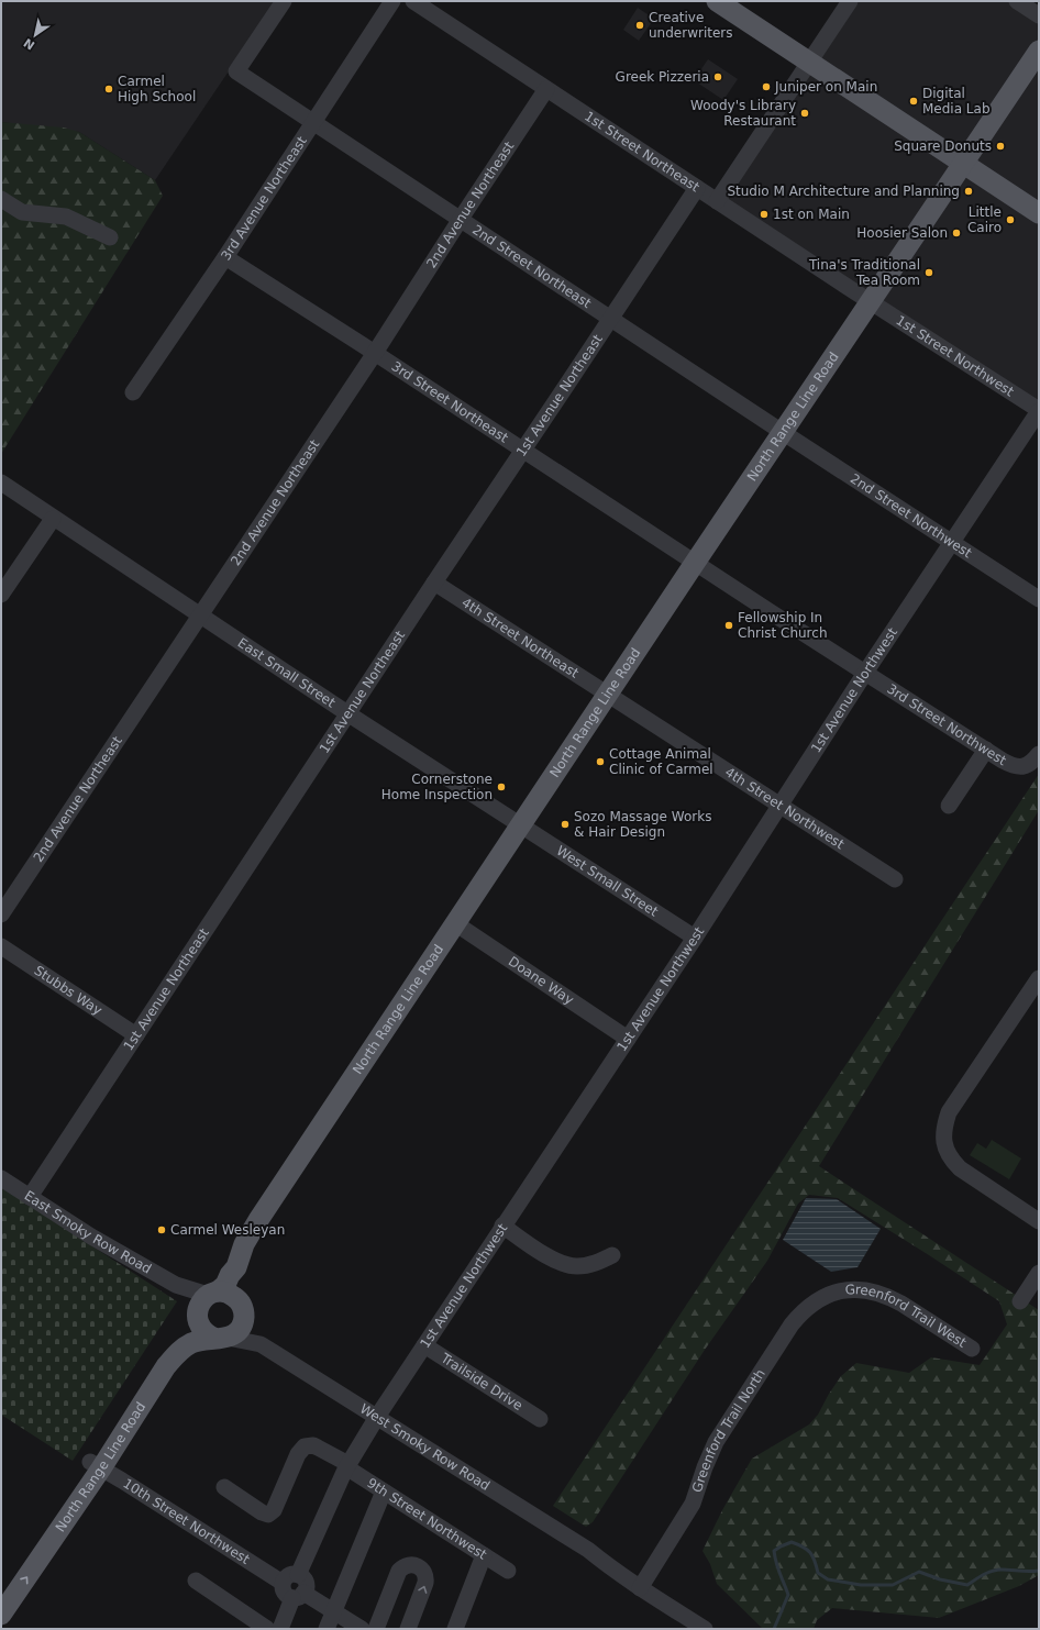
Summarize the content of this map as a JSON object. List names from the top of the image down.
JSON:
{
  "streets": {
    "main road": ["North Range Line Road"],
    "street": [
      "1st Street Northeast",
      "3rd Avenue Northeast",
      "2nd Avenue Northeast",
      "2nd Street Northeast",
      "1st Street Northwest",
      "1st Avenue Northeast",
      "3rd Street Northeast",
      "2nd Street Northwest",
      "4th Street Northeast",
      "East Small Street",
      "1st Avenue Northwest",
      "3rd Street Northwest",
      "4th Street Northwest",
      "West Small Street",
      "Doane Way",
      "Stubbs Way",
      "East Smoky Row Road",
      "Greenford Trail West",
      "Trailside Drive",
      "Greenford Trail North",
      "West Smoky Row Road",
      "9th Street Northwest",
      "10th Street Northwest"
    ]
  },
  "crossings": [
    ["1st Street Northeast", "2nd Avenue Northeast"],
    ["1st Street Northeast", "1st Street Northwest"],
    ["1st Street Northeast", "1st Avenue Northeast"],
    ["1st Street Northeast", "North Range Line Road"],
    ["3rd Avenue Northeast", "2nd Street Northeast"],
    ["3rd Avenue Northeast", "3rd Street Northeast"],
    ["2nd Avenue Northeast", "2nd Street Northeast"],
    ["2nd Avenue Northeast", "3rd Street Northeast"],
    ["2nd Avenue Northeast", "East Small Street"],
    ["2nd Street Northeast", "1st Avenue Northeast"],
    ["2nd Street Northeast", "North Range Line Road"],
    ["2nd Street Northeast", "2nd Street Northwest"],
    ["1st Street Northwest", "North Range Line Road"],
    ["1st Street Northwest", "1st Avenue Northwest"],
    ["1st Avenue Northeast", "3rd Street Northeast"],
    ["1st Avenue Northeast", "4th Street Northeast"],
    ["1st Avenue Northeast", "East Small Street"],
    ["1st Avenue Northeast", "Stubbs Way"],
    ["1st Avenue Northeast", "East Smoky Row Road"],
    ["3rd Street Northeast", "North Range Line Road"],
    ["3rd Street Northeast", "3rd Street Northwest"],
    ["North Range Line Road", "2nd Street Northwest"],
    ["North Range Line Road", "4th Street Northeast"],
    ["North Range Line Road", "East Small Street"],
    ["North Range Line Road", "3rd Street Northwest"],
    ["North Range Line Road", "4th Street Northwest"],
    ["North Range Line Road", "West Small Street"],
    ["North Range Line Road", "Doane Way"],
    ["North Range Line Road", "East Smoky Row Road"],
    ["North Range Line Road", "West Smoky Row Road"],
    ["North Range Line Road", "10th Street Northwest"],
    ["2nd Street Northwest", "1st Avenue Northwest"],
    ["4th Street Northeast", "4th Street Northwest"],
    ["East Small Street", "West Small Street"],
    ["1st Avenue Northwest", "3rd Street Northwest"],
    ["1st Avenue Northwest", "4th Street Northwest"],
    ["1st Avenue Northwest", "West Small Street"],
    ["1st Avenue Northwest", "Doane Way"],
    ["1st Avenue Northwest", "Trailside Drive"],
    ["1st Avenue Northwest", "West Smoky Row Road"],
    ["1st Avenue Northwest", "9th Street Northwest"],
    ["1st Avenue Northwest", "10th Street Northwest"],
    ["East Smoky Row Road", "West Smoky Row Road"],
    ["Greenford Trail West", "Greenford Trail North"],
    ["Greenford Trail North", "West Smoky Row Road"]
  ],
  "places": [
    "Creative underwriters",
    "Greek Pizzeria",
    "Juniper on Main",
    "Carmel High School",
    "Digital Media Lab",
    "Woody's Library Restaurant",
    "Square Donuts",
    "Studio M Architecture and Planning",
    "1st on Main",
    "Little Cairo",
    "Hoosier Salon",
    "Tina's Traditional Tea Room",
    "Fellowship In Christ Church",
    "Cottage Animal Clinic of Carmel",
    "Cornerstone Home Inspection",
    "Sozo Massage Works & Hair Design",
    "Carmel Wesleyan"
  ],
  "north": "bottom left"
}
